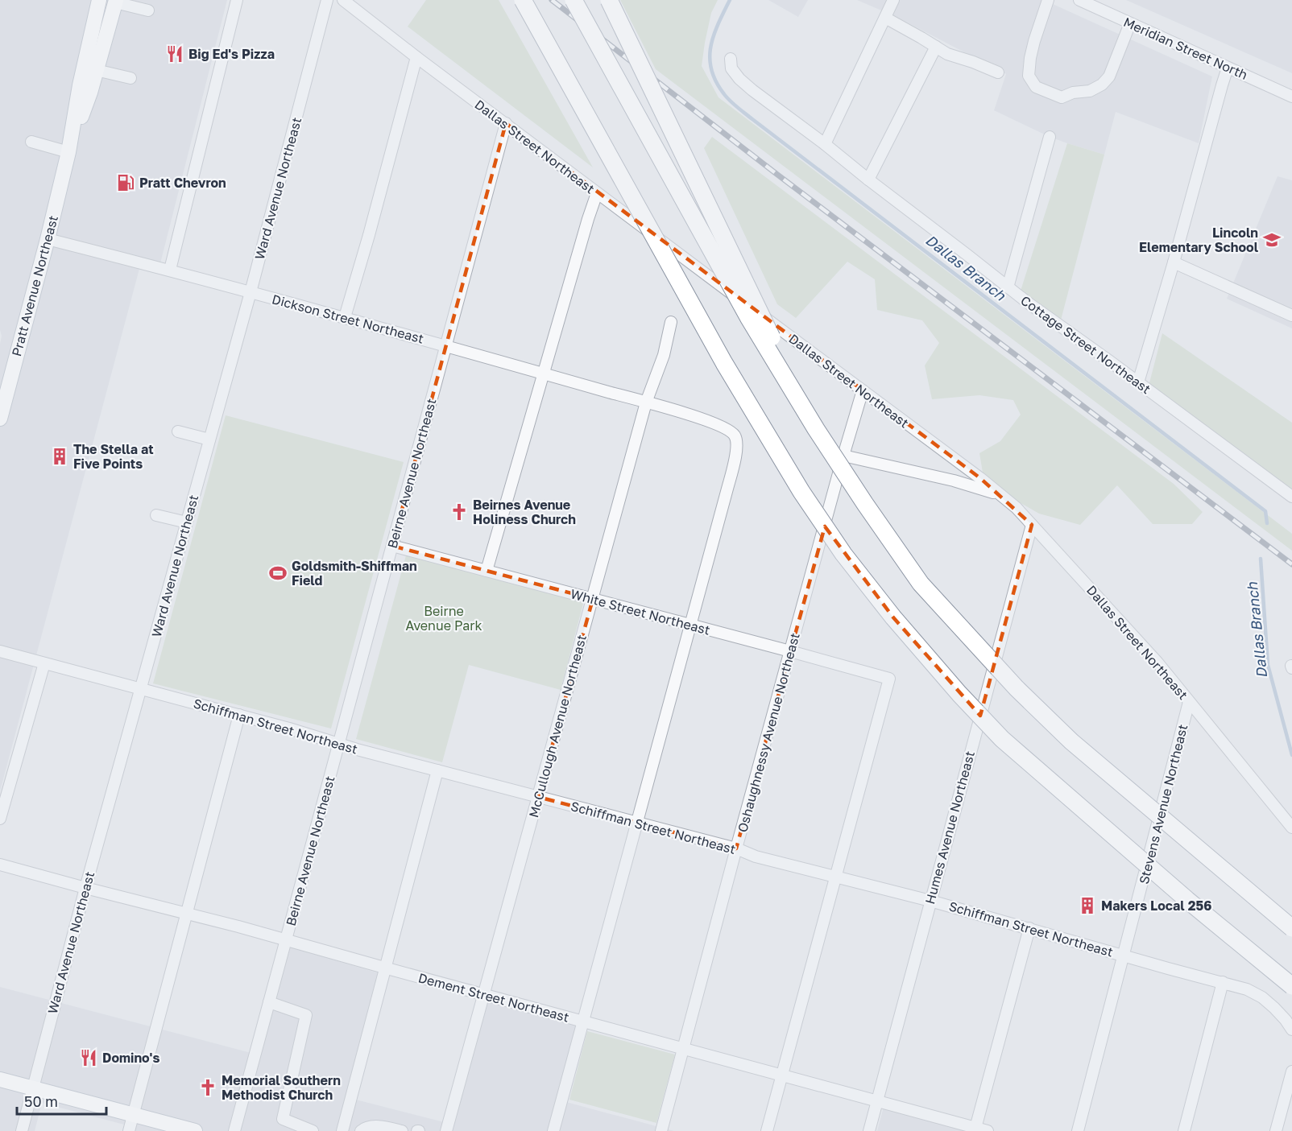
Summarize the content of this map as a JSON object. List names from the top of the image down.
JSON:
{
  "streets": {
    "main road": ["Pratt Avenue Northeast"],
    "street": [
      "Meridian Street North",
      "Dallas Street Northeast",
      "Ward Avenue Northeast",
      "Dickson Street Northeast",
      "Cottage Street Northeast",
      "Beirne Avenue Northeast",
      "White Street Northeast",
      "Schiffman Street Northeast",
      "McCullough Avenue Northeast",
      "Oshaughnessy Avenue Northeast",
      "Stevens Avenue Northeast",
      "Humes Avenue Northeast",
      "Dement Street Northeast"
    ]
  },
  "crossings": [
    ["Dallas Street Northeast", "Beirne Avenue Northeast"],
    ["Dallas Street Northeast", "Oshaughnessy Avenue Northeast"],
    ["Dallas Street Northeast", "Stevens Avenue Northeast"],
    ["Dallas Street Northeast", "Humes Avenue Northeast"],
    ["Ward Avenue Northeast", "Dickson Street Northeast"],
    ["Ward Avenue Northeast", "Schiffman Street Northeast"],
    ["Ward Avenue Northeast", "Dement Street Northeast"],
    ["Pratt Avenue Northeast", "Dickson Street Northeast"],
    ["Dickson Street Northeast", "Beirne Avenue Northeast"],
    ["Dickson Street Northeast", "White Street Northeast"],
    ["Dickson Street Northeast", "Schiffman Street Northeast"],
    ["Dickson Street Northeast", "McCullough Avenue Northeast"],
    ["Dickson Street Northeast", "Dement Street Northeast"],
    ["Beirne Avenue Northeast", "White Street Northeast"],
    ["Beirne Avenue Northeast", "Schiffman Street Northeast"],
    ["Beirne Avenue Northeast", "Dement Street Northeast"],
    ["White Street Northeast", "Schiffman Street Northeast"],
    ["White Street Northeast", "McCullough Avenue Northeast"],
    ["White Street Northeast", "Oshaughnessy Avenue Northeast"],
    ["Schiffman Street Northeast", "McCullough Avenue Northeast"],
    ["Schiffman Street Northeast", "Oshaughnessy Avenue Northeast"],
    ["Schiffman Street Northeast", "Stevens Avenue Northeast"],
    ["Schiffman Street Northeast", "Humes Avenue Northeast"],
    ["McCullough Avenue Northeast", "Dement Street Northeast"],
    ["Oshaughnessy Avenue Northeast", "Dement Street Northeast"],
    ["Humes Avenue Northeast", "Dement Street Northeast"]
  ],
  "water": ["Dallas Branch"],
  "parks": ["Beirne Avenue Park"],
  "places": {
    "restaurant": ["Big Ed's Pizza", "Domino's"],
    "fuel station": ["Pratt Chevron"],
    "school or university": ["Lincoln Elementary School"],
    "building": ["The Stella at Five Points", "Makers Local 256"],
    "church": ["Beirnes Avenue Holiness Church", "Memorial Southern Methodist Church"],
    "sports": ["Goldsmith-Shiffman Field"]
  },
  "scale_bar": "50 m"
}
